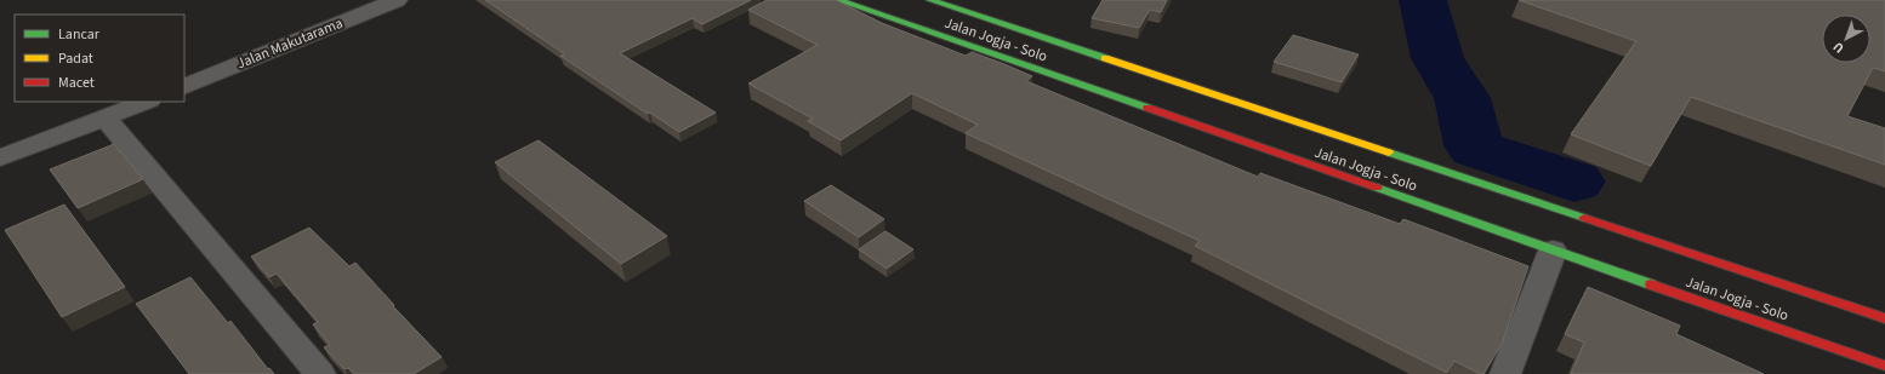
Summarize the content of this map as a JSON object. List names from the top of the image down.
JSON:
{
  "streets": {
    "highway": ["Jalan Jogja - Solo"],
    "street": ["Jalan Makutarama"]
  },
  "legend": ["Lancar", "Padat", "Macet"],
  "north": "bottom left"
}
